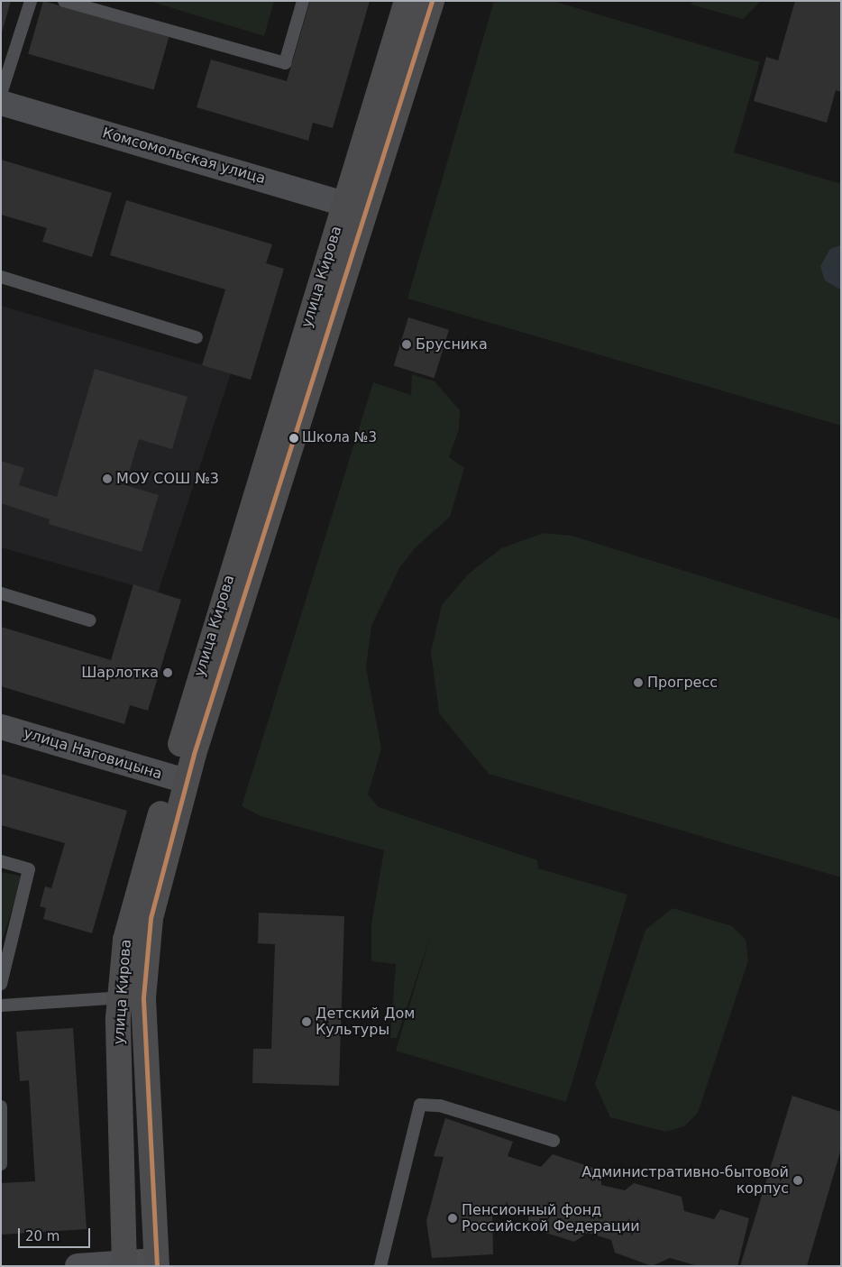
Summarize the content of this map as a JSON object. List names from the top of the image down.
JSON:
{
  "streets": {
    "main road": ["улица Кирова"],
    "street": ["Комсомольская улица", "улица Наговицына"]
  },
  "crossings": [
    ["Комсомольская улица", "улица Кирова"],
    ["улица Кирова", "улица Наговицына"]
  ],
  "places": [
    "Брусника",
    "Школа №3",
    "МОУ СОШ №3",
    "Шарлотка",
    "Прогресс",
    "Детский Дом Культуры",
    "Административно-бытовой корпус",
    "Пенсионный фонд Российской Федерации"
  ],
  "scale_bar": "20 m"
}
